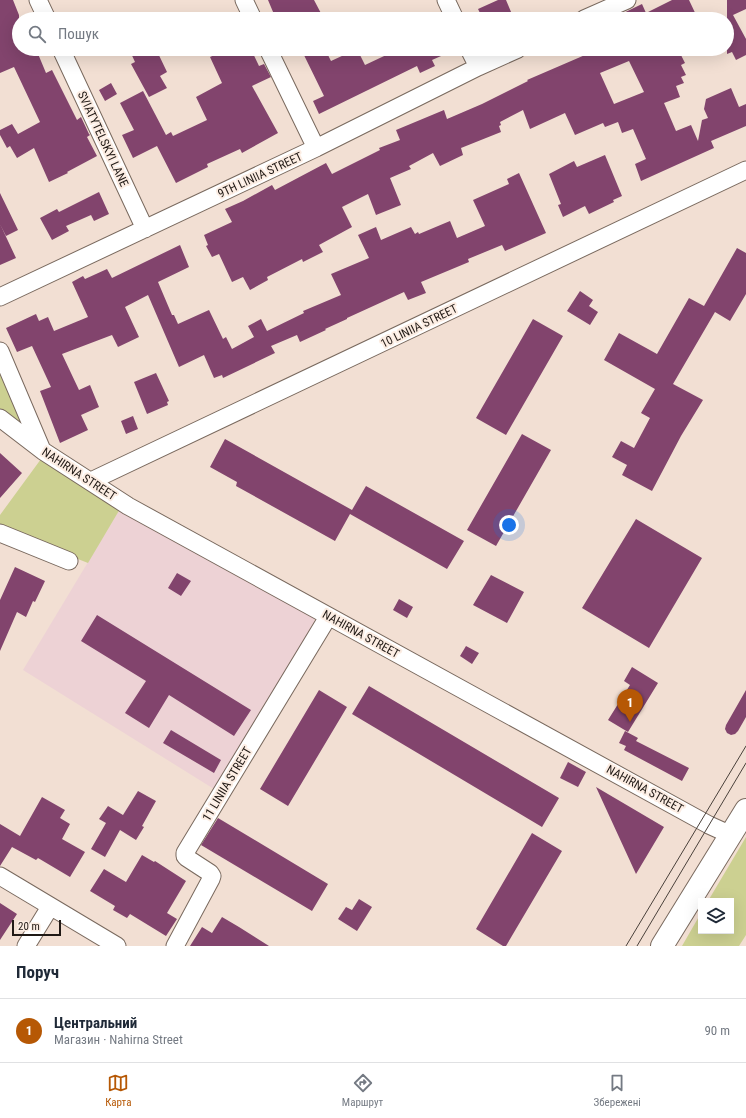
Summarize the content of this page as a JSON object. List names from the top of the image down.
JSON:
{
  "streets": {
    "street": [
      "SVIATYTELSKYI LANE",
      "9TH LINIIA STREET",
      "10 LINIIA STREET",
      "NAHIRNA STREET",
      "11 LINIIA STREET"
    ]
  },
  "crossings": [
    ["SVIATYTELSKYI LANE", "9TH LINIIA STREET"],
    ["10 LINIIA STREET", "NAHIRNA STREET"],
    ["NAHIRNA STREET", "11 LINIIA STREET"]
  ],
  "scale_bar": "20 m",
  "page": {
    "search": "Пошук",
    "pins": "1",
    "scale": "20 m",
    "heading": "Поруч",
    "list": [
      {
        "mark": "1",
        "name": "Центральний",
        "note": "Магазин · Nahirna Street",
        "value": "90 m"
      }
    ],
    "nav": ["Карта", "Маршрут", "Збережені"]
  }
}
